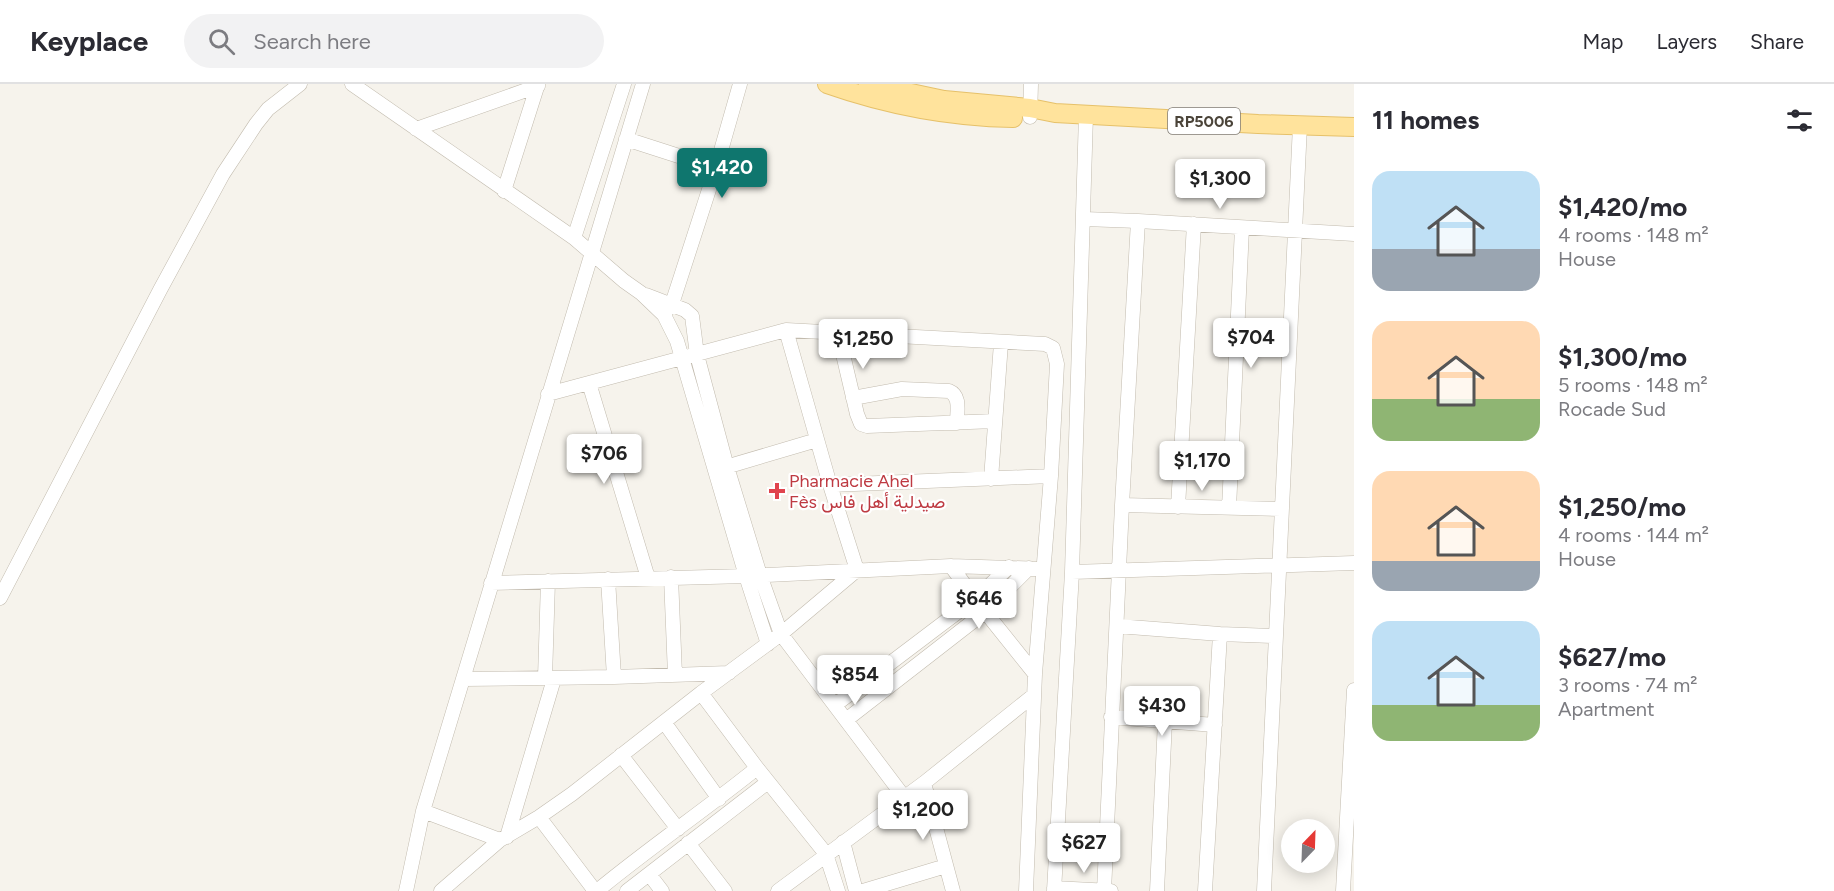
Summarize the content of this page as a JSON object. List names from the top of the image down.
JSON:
{
  "streets": {
    "main road": ["RP5006"]
  },
  "places": {
    "health": ["Pharmacie Ahel Fès صيدلية أهل فاس"]
  },
  "north": "top right",
  "page": {
    "header": "Keyplace",
    "search": "Search here",
    "nav": ["Map", "Layers", "Share"],
    "heading": "11 homes",
    "price": [
      "$1,420",
      "$1,300",
      "$704",
      "$1,250",
      "$706",
      "$1,170",
      "$646",
      "$854",
      "$430",
      "$1,200",
      "$627"
    ],
    "list": [
      {
        "name": "$1,420/mo",
        "note": "4 rooms · 148 m² · House"
      },
      {
        "name": "$1,300/mo",
        "note": "5 rooms · 148 m² · Rocade Sud"
      },
      {
        "name": "$1,250/mo",
        "note": "4 rooms · 144 m² · House"
      },
      {
        "name": "$627/mo",
        "note": "3 rooms · 74 m² · Apartment"
      }
    ]
  }
}
